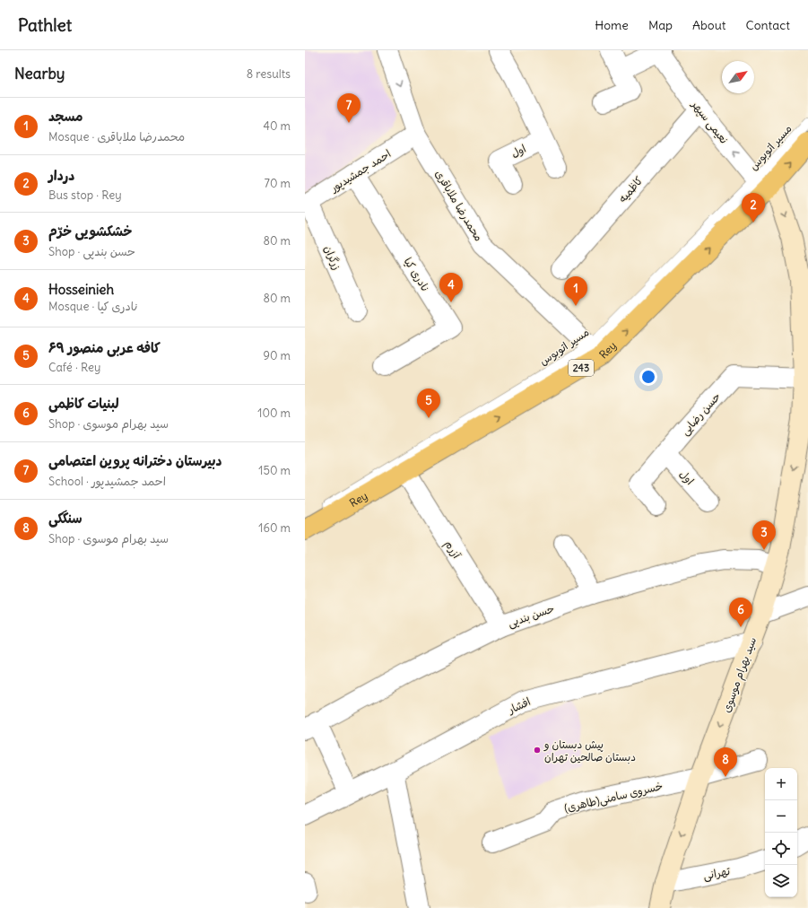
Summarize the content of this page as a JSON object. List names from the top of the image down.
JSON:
{
  "streets": {
    "main road": ["Rey", "243"],
    "street": [
      "نعیمی سپهر",
      "اول",
      "احمد جمشیدپور",
      "کاظمیه",
      "محمدرضا ملاباقری",
      "زرگران",
      "نادری کیا",
      "حسن رضایی",
      "آزرم",
      "حسن بندپی",
      "سید بهرام موسوی",
      "افشار",
      "خسروی سامنی(طاهری)",
      "تهرانی"
    ],
    "lane": ["مسیر اتوبوس"]
  },
  "crossings": [
    ["نعیمی سپهر", "مسیر اتوبوس"],
    ["نعیمی سپهر", "کاظمیه"],
    ["نعیمی سپهر", "Rey"],
    ["نعیمی سپهر", "سید بهرام موسوی"],
    ["مسیر اتوبوس", "محمدرضا ملاباقری"],
    ["مسیر اتوبوس", "Rey"],
    ["مسیر اتوبوس", "سید بهرام موسوی"],
    ["اول", "حسن رضایی"],
    ["احمد جمشیدپور", "محمدرضا ملاباقری"],
    ["احمد جمشیدپور", "زرگران"],
    ["احمد جمشیدپور", "نادری کیا"],
    ["Rey", "آزرم"],
    ["Rey", "سید بهرام موسوی"],
    ["حسن رضایی", "سید بهرام موسوی"],
    ["آزرم", "حسن بندپی"],
    ["حسن بندپی", "سید بهرام موسوی"],
    ["سید بهرام موسوی", "افشار"],
    ["سید بهرام موسوی", "خسروی سامنی(طاهری)"],
    ["سید بهرام موسوی", "تهرانی"]
  ],
  "one_way": ["نعیمی سپهر", "Rey", "سید بهرام موسوی"],
  "places": ["پیش دبستان و دبستان صالحین تهران"],
  "north": "top right",
  "page": {
    "header": "Pathlet",
    "nav": [
      "Home",
      "Map",
      "About",
      "Contact"
    ],
    "heading": ["Nearby", "8 results"],
    "pins": [
      "7",
      "2",
      "4",
      "1",
      "5",
      "3",
      "6",
      "8"
    ],
    "list": [
      {
        "mark": "1",
        "name": "مسجد",
        "note": "Mosque · محمدرضا ملاباقری",
        "value": "40 m"
      },
      {
        "mark": "2",
        "name": "دردار",
        "note": "Bus stop · Rey",
        "value": "70 m"
      },
      {
        "mark": "3",
        "name": "خشکشویی خرّم",
        "note": "Shop · حسن بندپی",
        "value": "80 m"
      },
      {
        "mark": "4",
        "name": "Hosseinieh",
        "note": "Mosque · نادری کیا",
        "value": "80 m"
      },
      {
        "mark": "5",
        "name": "کافه عربی منصور ۶۹",
        "note": "Café · Rey",
        "value": "90 m"
      },
      {
        "mark": "6",
        "name": "لبنیات کاظمی",
        "note": "Shop · سید بهرام موسوی",
        "value": "100 m"
      },
      {
        "mark": "7",
        "name": "دبیرستان دخترانه پروین اعتصامی",
        "note": "School · احمد جمشیدپور",
        "value": "150 m"
      },
      {
        "mark": "8",
        "name": "سنگکی",
        "note": "Shop · سید بهرام موسوی",
        "value": "160 m"
      }
    ],
    "map_buttons": ["+", "−"]
  }
}
